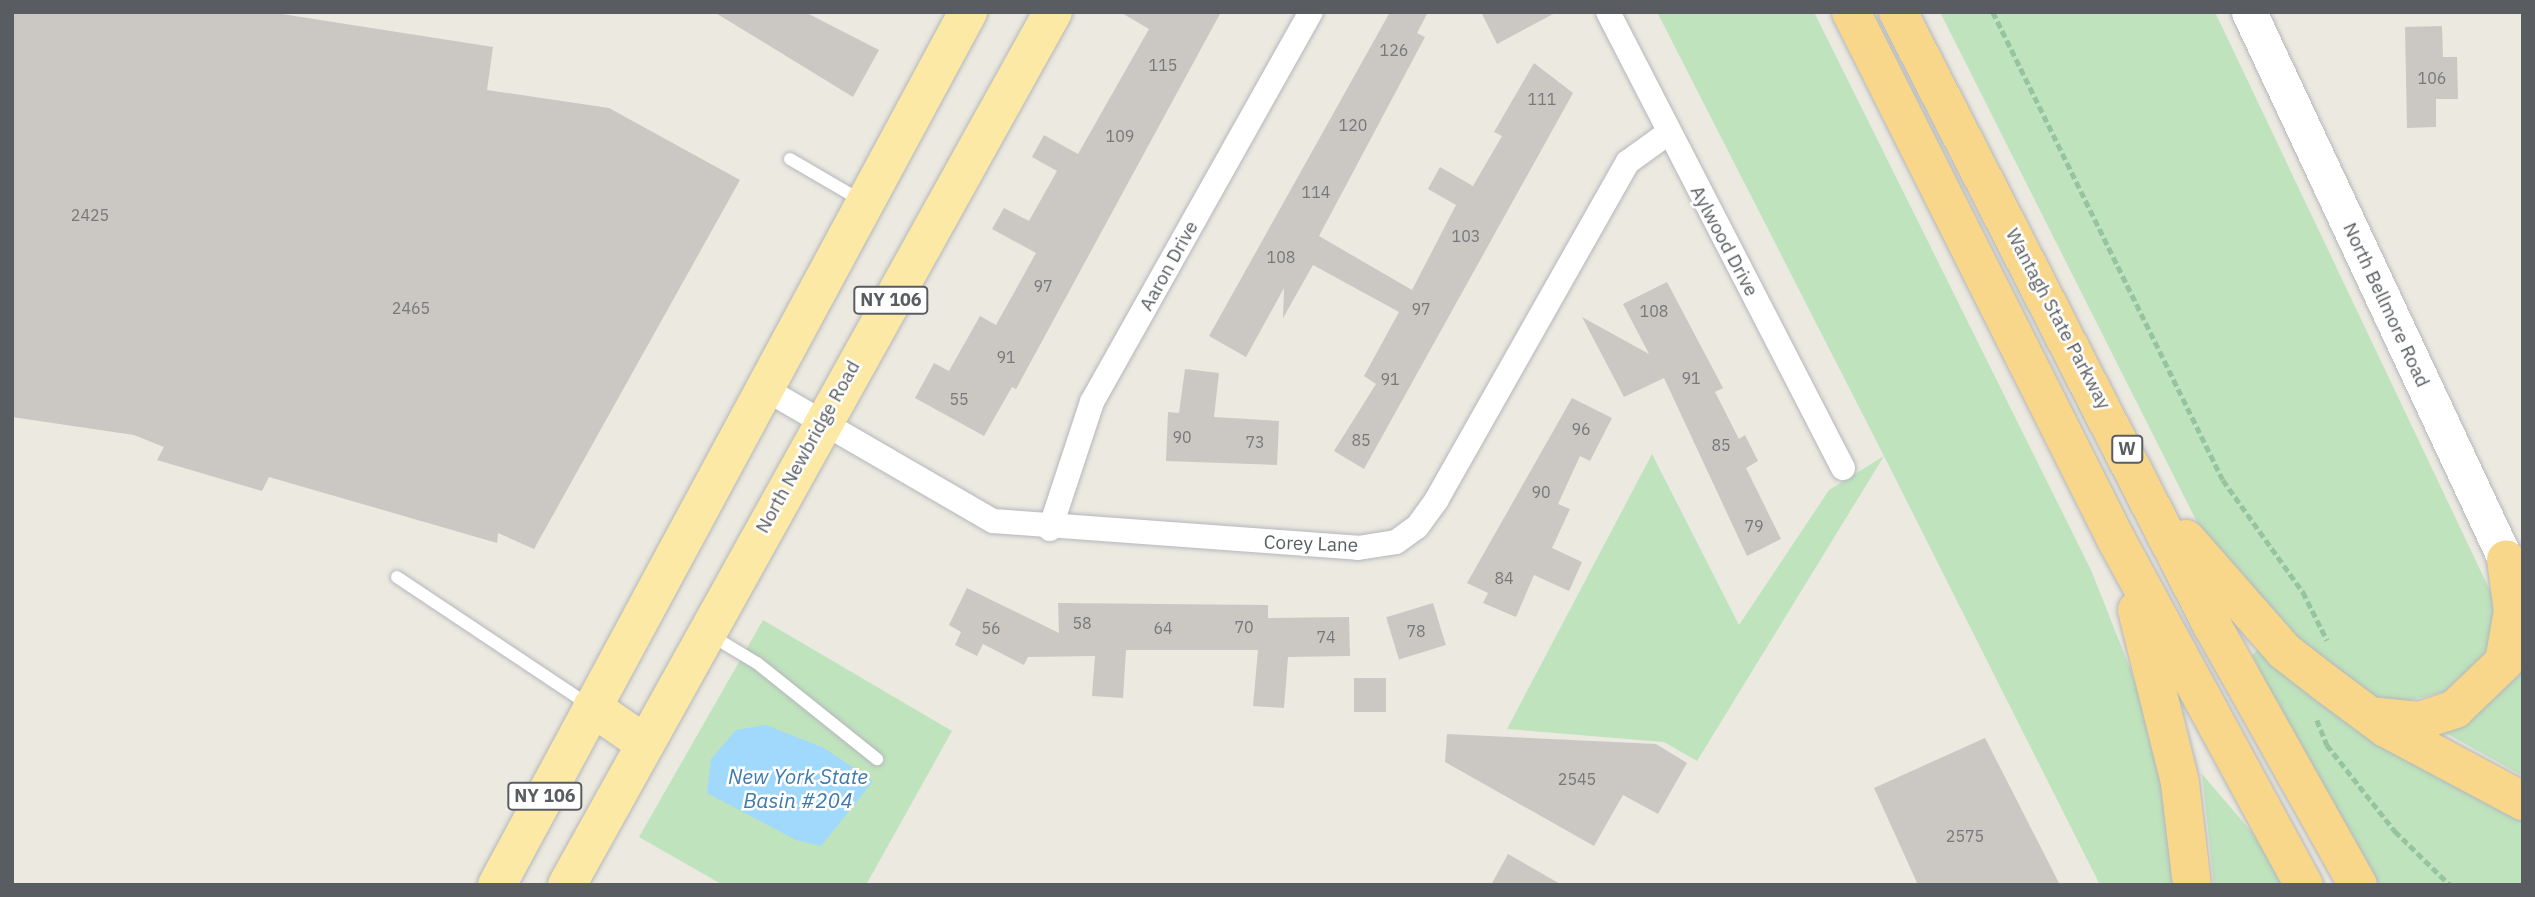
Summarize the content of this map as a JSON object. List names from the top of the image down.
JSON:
{
  "streets": {
    "highway": ["Wantagh State Parkway", "W"],
    "main road": ["NY 106", "North Newbridge Road"],
    "street": [
      "Aylwood Drive",
      "Aaron Drive",
      "North Bellmore Road",
      "Corey Lane"
    ]
  },
  "crossings": [
    ["Aylwood Drive", "Corey Lane"],
    ["Aaron Drive", "Corey Lane"],
    ["NY 106", "Corey Lane"],
    ["North Newbridge Road", "Corey Lane"]
  ],
  "water": ["New York State Basin #204"],
  "house_numbers": [
    "126",
    "115",
    "106",
    "111",
    "120",
    "109",
    "114",
    "2425",
    "103",
    "108",
    "97",
    "2465",
    "97",
    "108",
    "91",
    "91",
    "91",
    "55",
    "96",
    "90",
    "85",
    "73",
    "85",
    "90",
    "79",
    "84",
    "58",
    "70",
    "56",
    "64",
    "78",
    "74",
    "2545",
    "2575"
  ]
}
